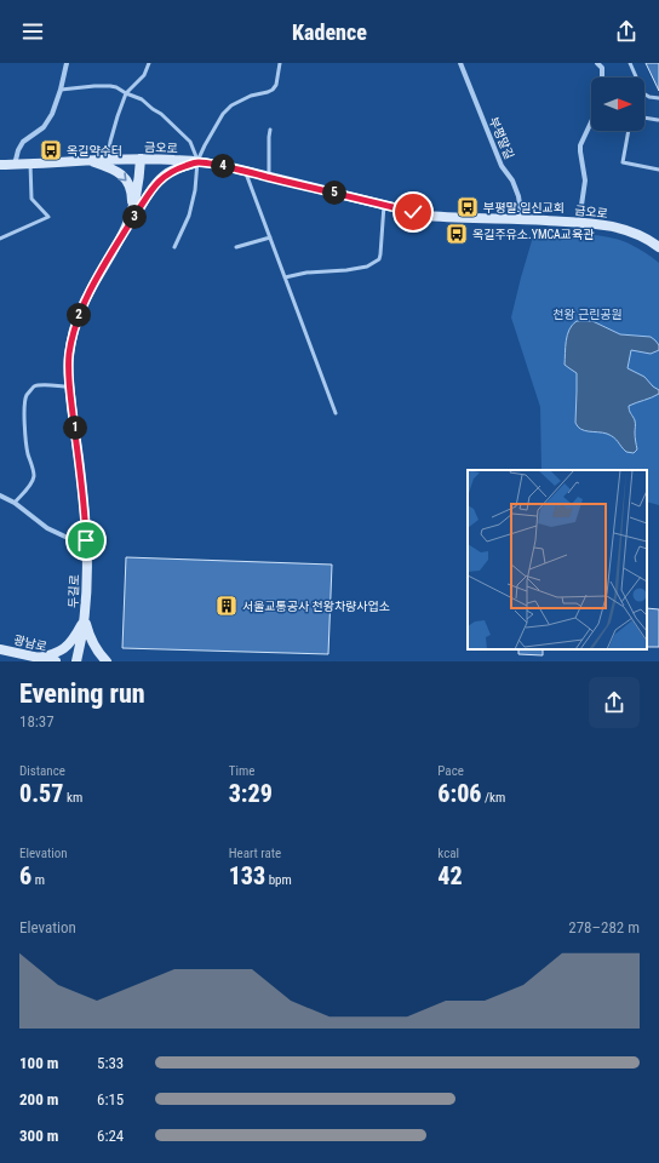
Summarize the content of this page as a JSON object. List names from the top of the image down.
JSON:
{
  "streets": {
    "main road": ["금오로", "두길로", "광남로"],
    "street": ["부평말길"]
  },
  "crossings": [
    ["부평말길", "금오로"],
    ["금오로", "두길로"]
  ],
  "parks": ["천왕 근린공원"],
  "places": {
    "bus stop": ["옥길약수터", "부평말.일신교회", "옥길주유소.YMCA교육관"],
    "building": ["서울교통공사 천왕차량사업소"]
  },
  "north": "right",
  "page": {
    "header": "Kadence",
    "pins": [
      "4",
      "5",
      "3",
      "2",
      "1"
    ],
    "heading": ["Evening run", "18:37"],
    "stats": [
      ["Distance", "0.57 km"],
      ["Time", "3:29"],
      ["Pace", "6:06 /km"],
      ["Elevation", "6 m"],
      ["Heart rate", "133 bpm"],
      ["kcal", "42"]
    ],
    "chart": ["Elevation", "278–282 m"],
    "list": [
      {
        "name": "100 m",
        "note": "5:33"
      },
      {
        "name": "200 m",
        "note": "6:15"
      },
      {
        "name": "300 m",
        "note": "6:24"
      }
    ]
  }
}
